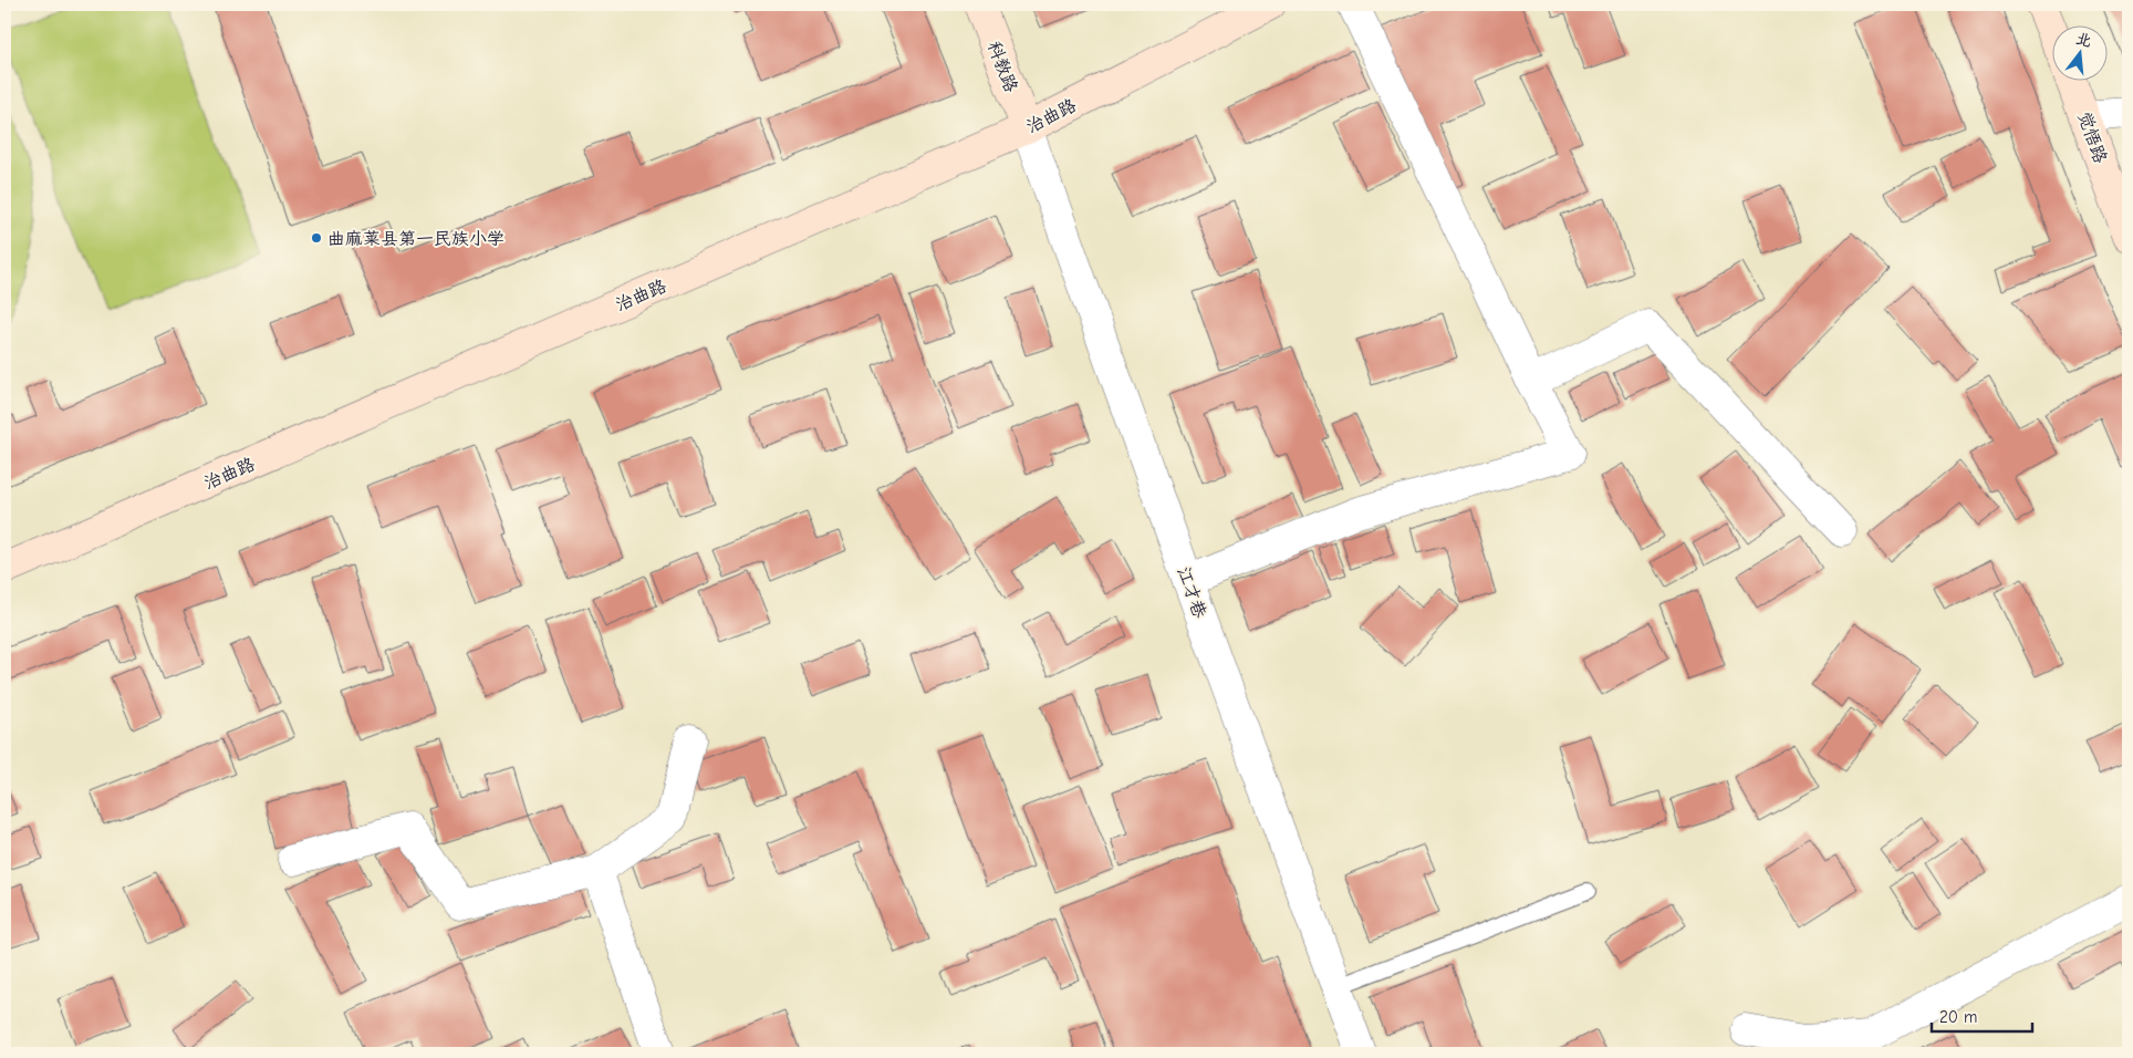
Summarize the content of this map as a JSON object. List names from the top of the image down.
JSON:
{
  "streets": {
    "main road": ["科教路", "治曲路", "觉悟路"],
    "street": ["江才巷"]
  },
  "crossings": [
    ["科教路", "治曲路"],
    ["科教路", "江才巷"],
    ["治曲路", "江才巷"]
  ],
  "places": ["曲麻莱县第一民族小学"],
  "scale_bar": "20 m",
  "north": "top"
}
